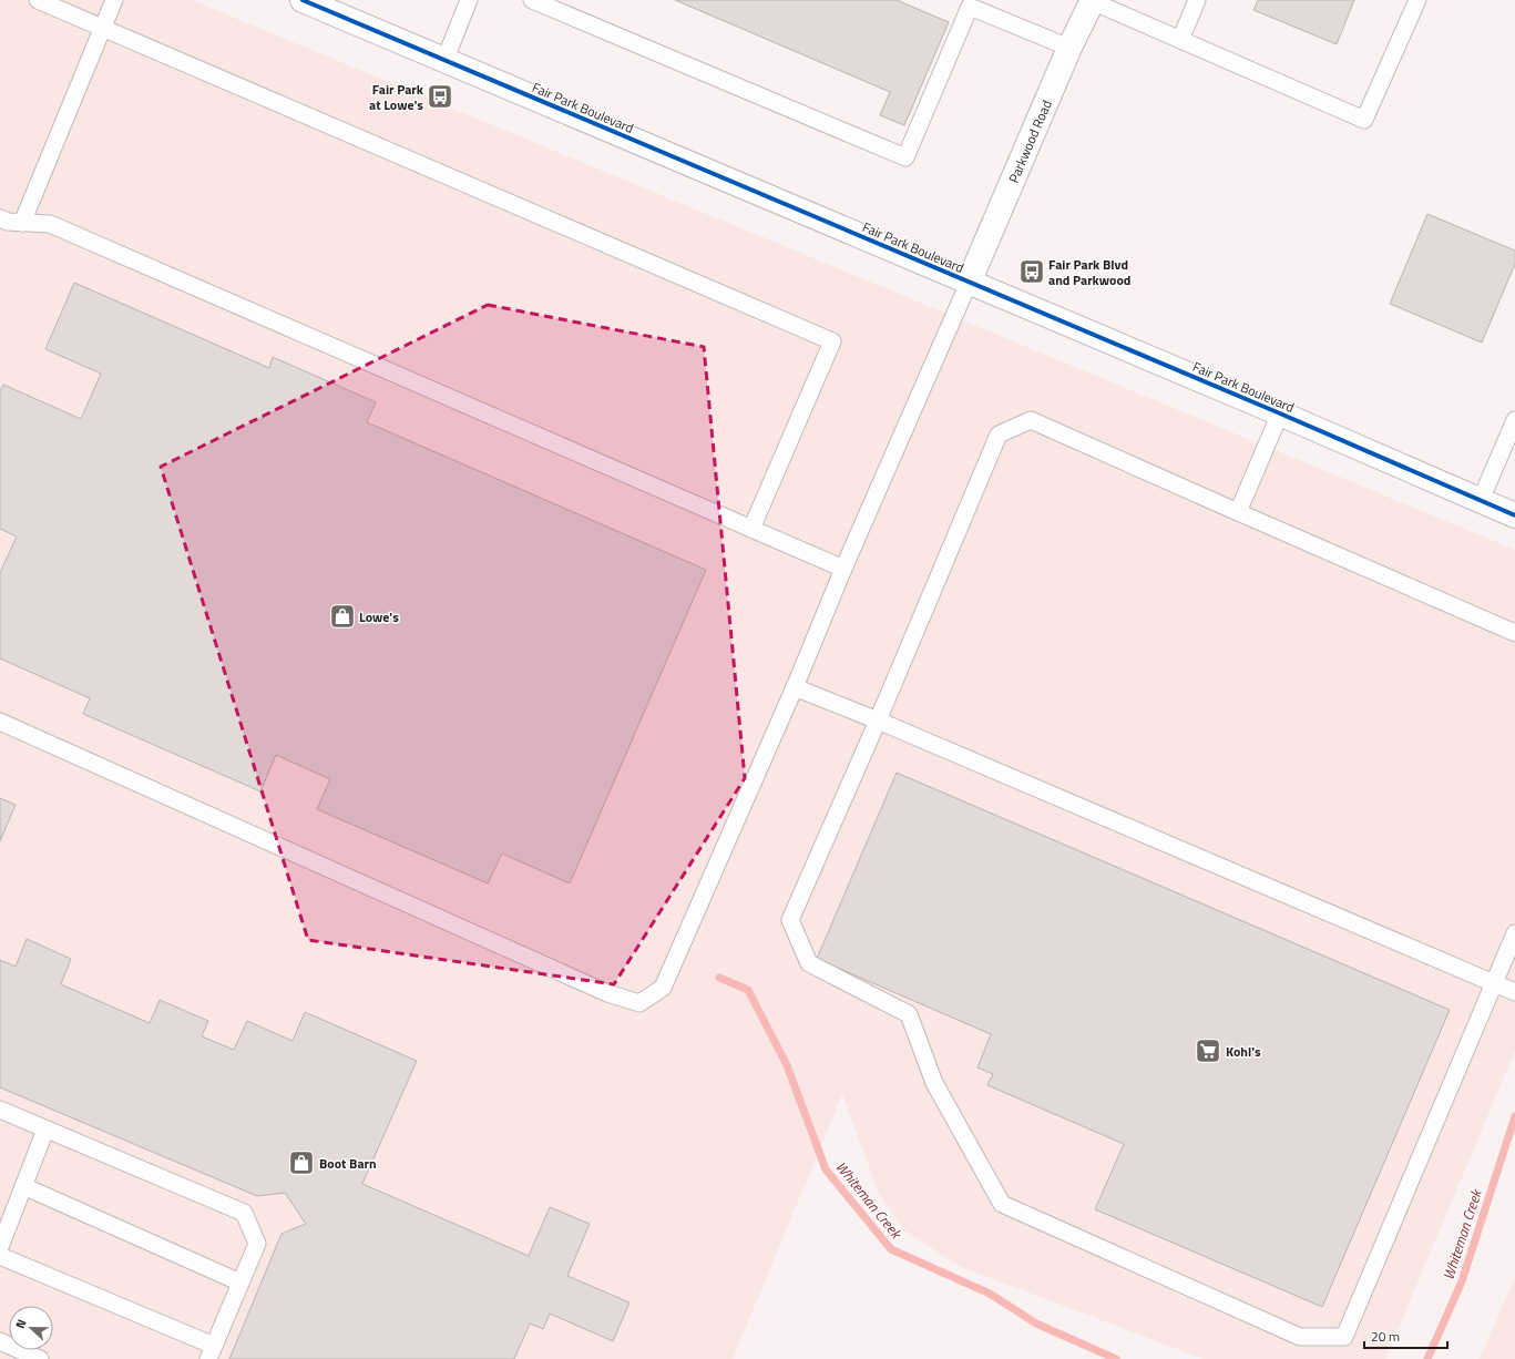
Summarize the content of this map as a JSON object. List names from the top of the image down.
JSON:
{
  "streets": {
    "street": ["Fair Park Boulevard", "Parkwood Road"]
  },
  "crossings": [
    ["Fair Park Boulevard", "Parkwood Road"]
  ],
  "water": ["Whiteman Creek"],
  "places": {
    "bus stop": ["Fair Park at Lowe's", "Fair Park Blvd and Parkwood"],
    "shop": ["Lowe's", "Boot Barn"],
    "supermarket": ["Kohl's"]
  },
  "scale_bar": "20 m",
  "north": "left"
}
